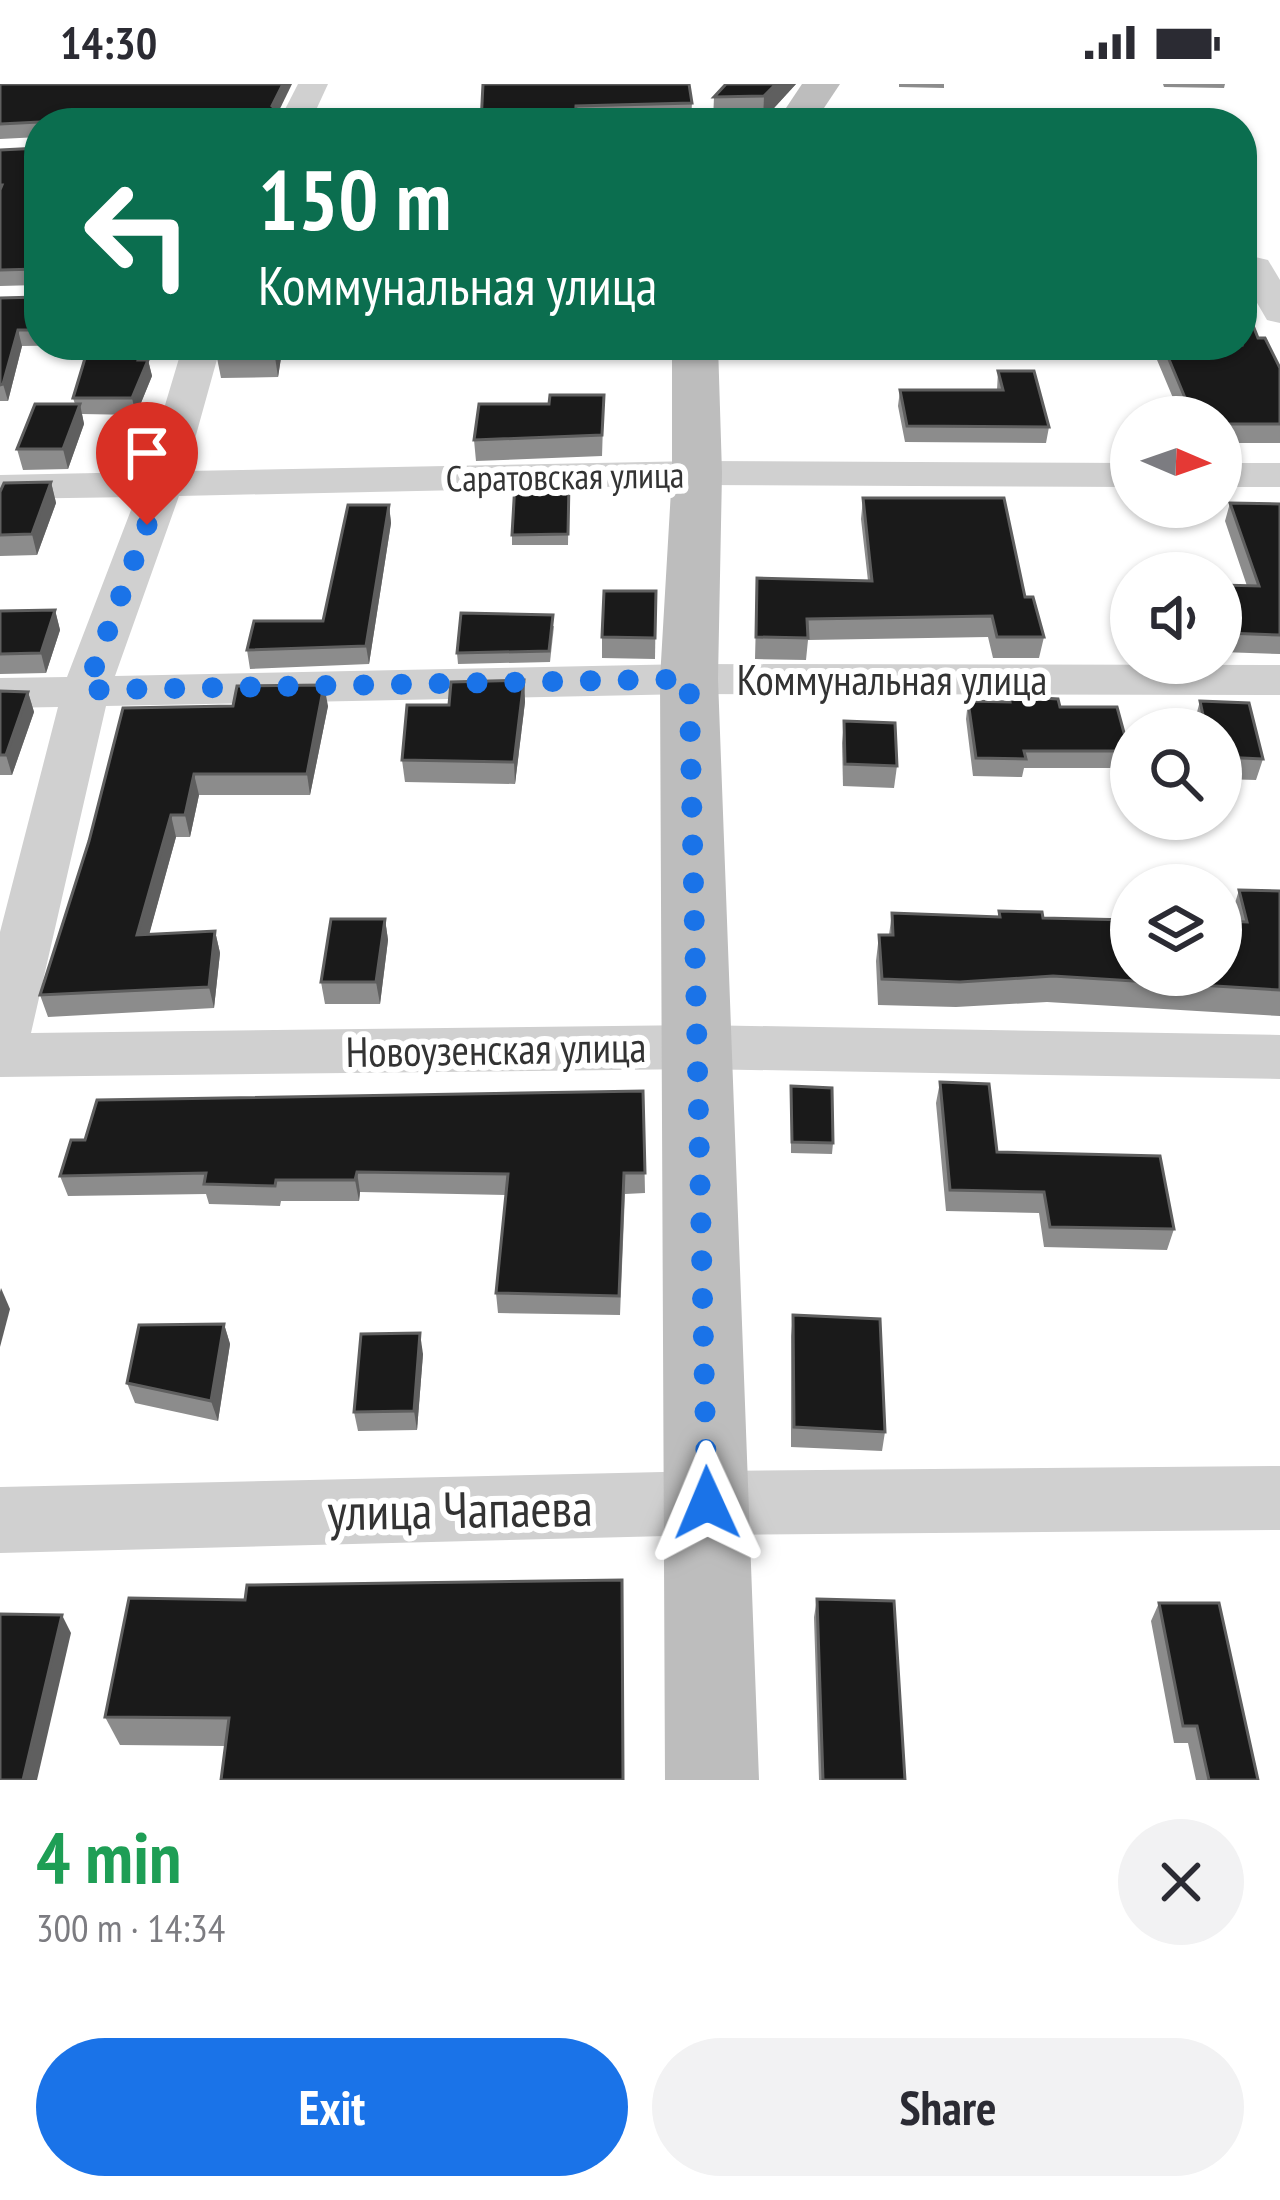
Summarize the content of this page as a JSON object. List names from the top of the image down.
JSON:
{
  "streets": {
    "street": [
      "Саратовская улица",
      "Коммунальная улица",
      "Новоузенская улица",
      "улица Чапаева"
    ]
  },
  "north": "right",
  "page": {
    "status": "14:30",
    "turn": ["150 m", "Коммунальная улица"],
    "heading": ["4 min", "300 m · 14:34"],
    "buttons": ["Exit", "Share"]
  }
}
